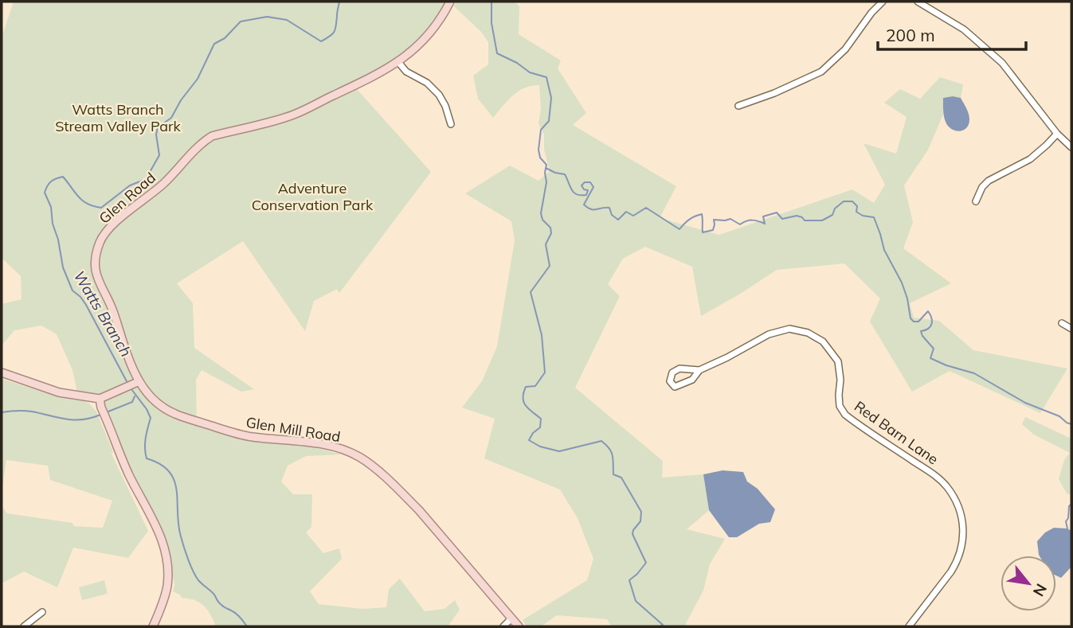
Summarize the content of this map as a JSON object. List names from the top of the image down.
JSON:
{
  "streets": {
    "main road": ["Glen Road", "Glen Mill Road"],
    "street": ["Red Barn Lane"]
  },
  "crossings": [
    ["Glen Road", "Glen Mill Road"]
  ],
  "water": ["Watts Branch"],
  "parks": ["Watts Branch Stream Valley Park", "Adventure Conservation Park"],
  "scale_bar": "200 m",
  "north": "bottom right"
}
